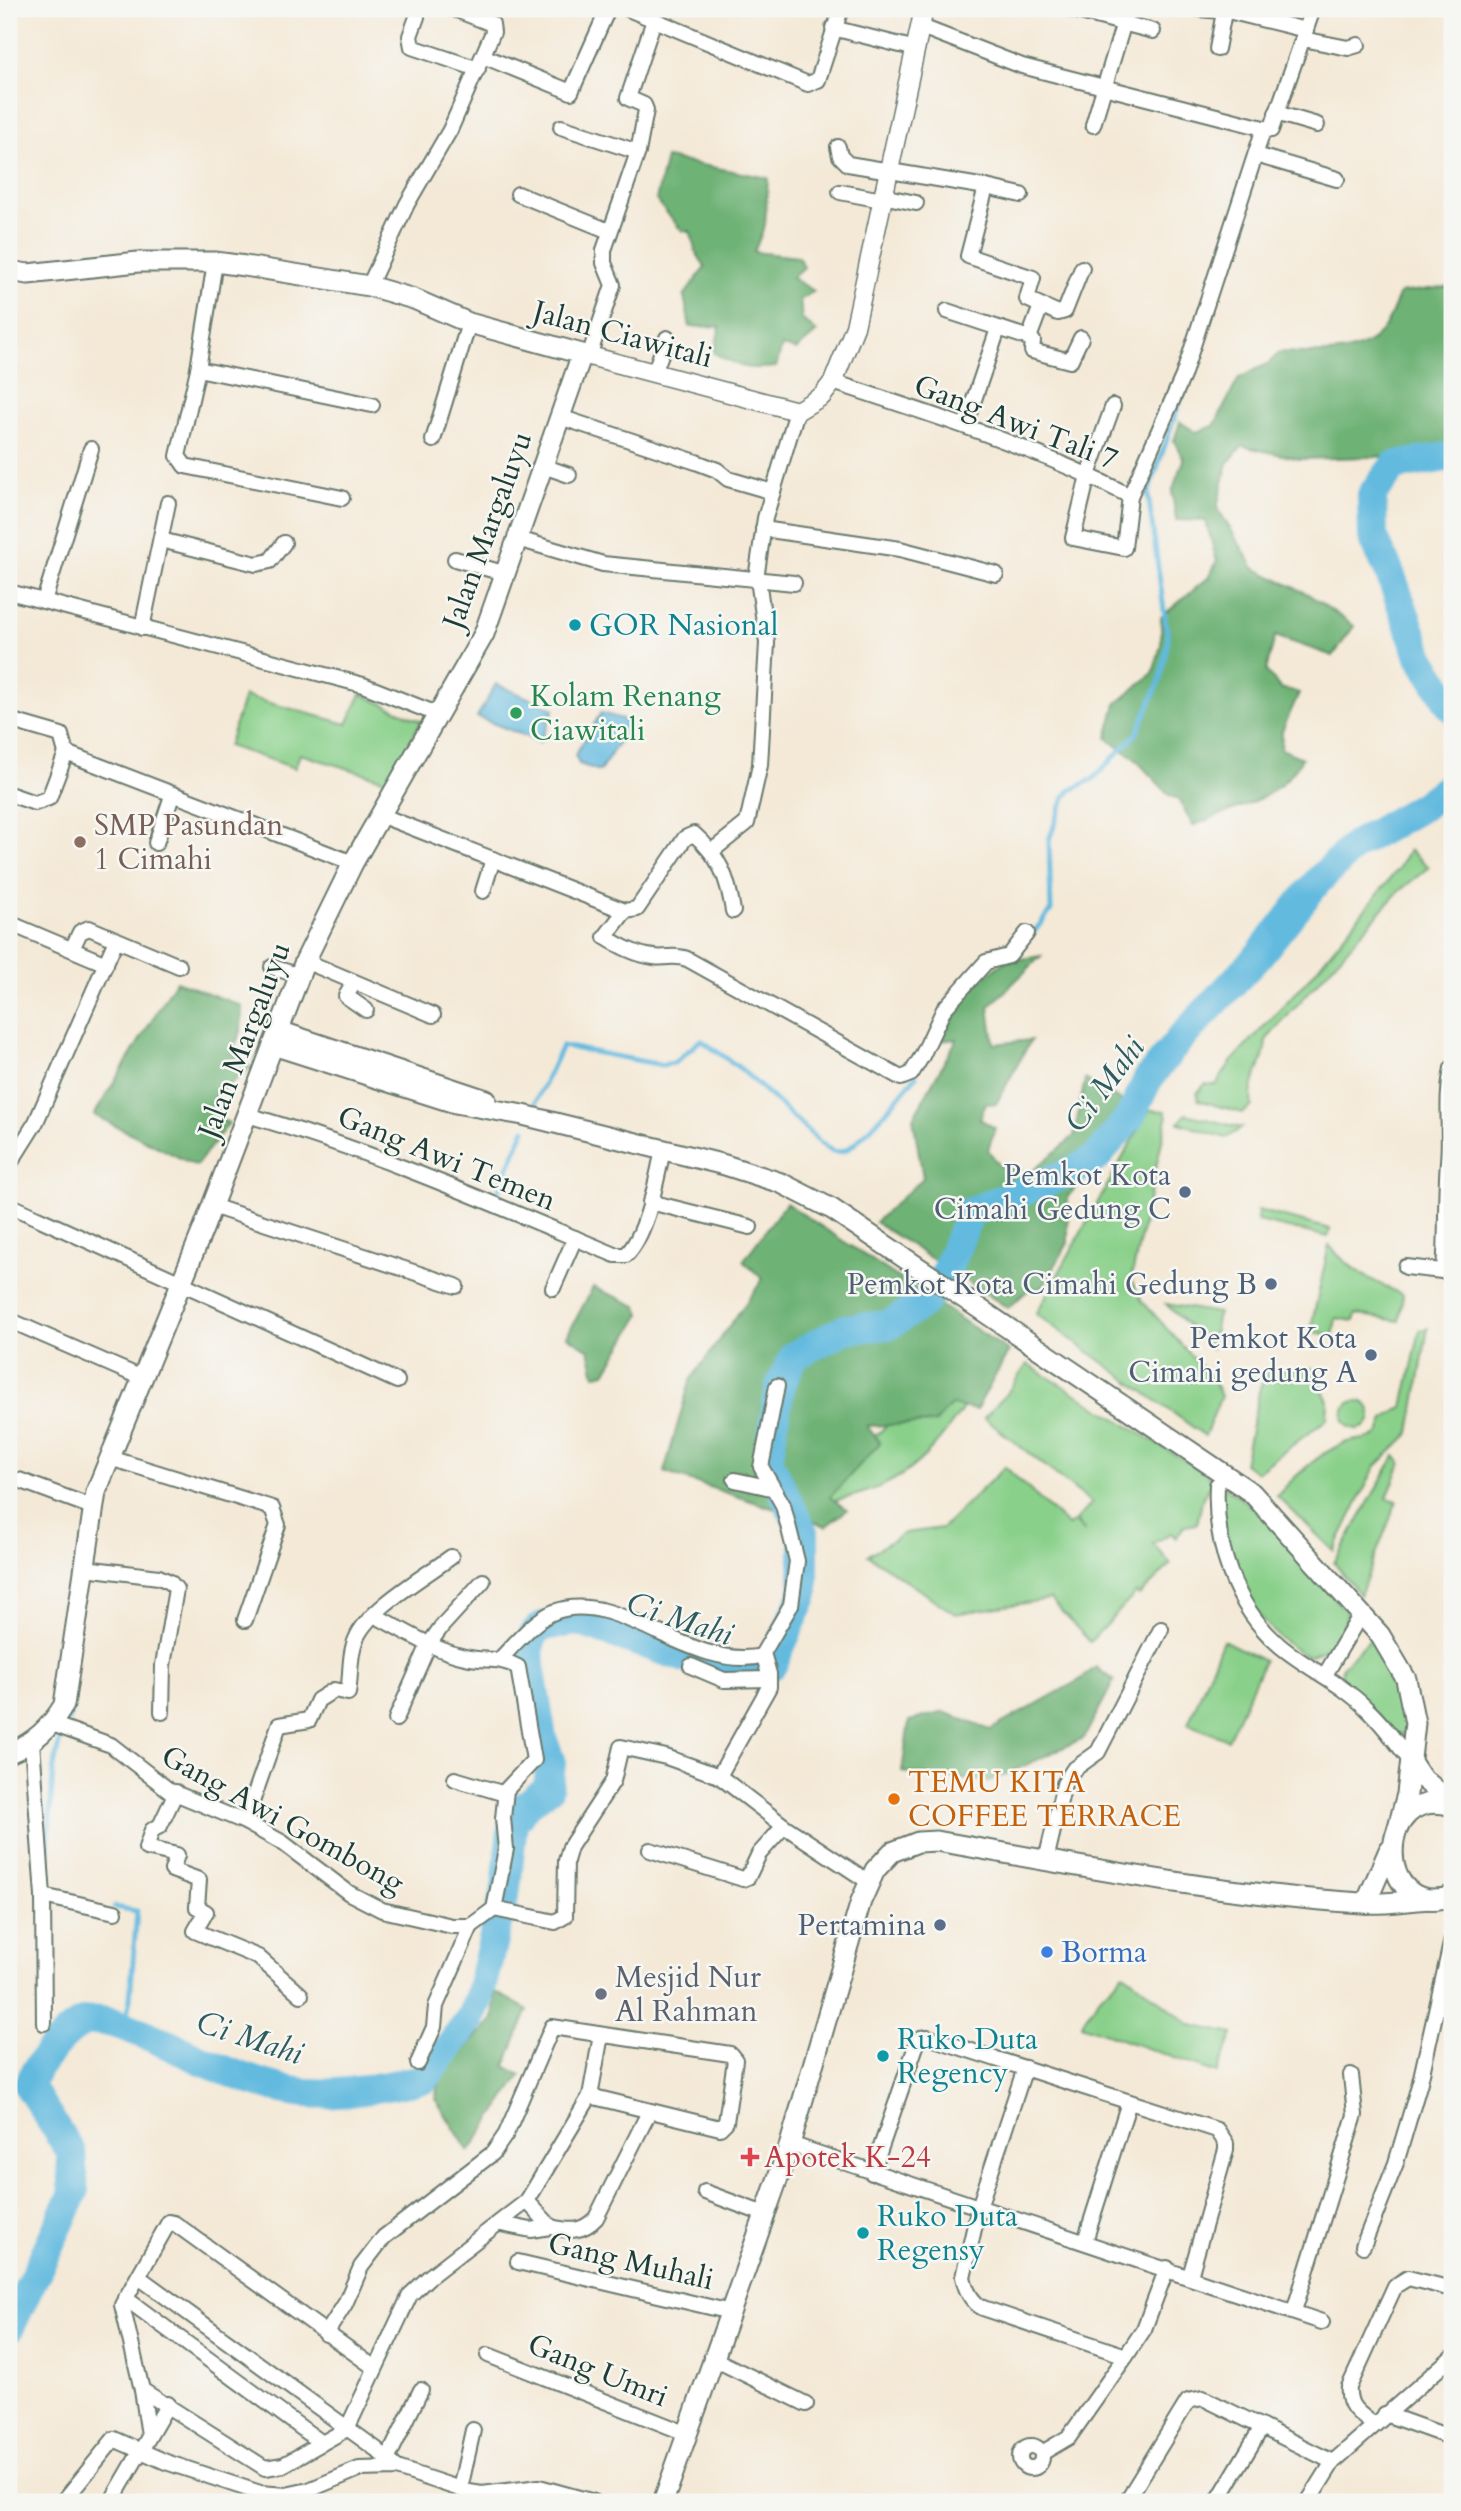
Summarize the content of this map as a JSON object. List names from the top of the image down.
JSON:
{
  "streets": {
    "main road": ["Jalan Ciawitali", "Jalan Margaluyu"],
    "street": [
      "Gang Awi Tali 7",
      "Gang Awi Temen",
      "Gang Awi Gombong",
      "Gang Muhali",
      "Gang Umri"
    ]
  },
  "crossings": [
    ["Jalan Ciawitali", "Jalan Margaluyu"],
    ["Jalan Margaluyu", "Gang Awi Temen"],
    ["Jalan Margaluyu", "Gang Awi Gombong"]
  ],
  "water": ["Ci Mahi"],
  "places": {
    "other": [
      "GOR Nasional",
      "Kolam Renang Ciawitali",
      "SMP Pasundan 1 Cimahi",
      "Pemkot Kota Cimahi Gedung C",
      "Pemkot Kota Cimahi Gedung B",
      "Pemkot Kota Cimahi gedung A",
      "TEMU KITA COFFEE TERRACE",
      "Pertamina",
      "Borma",
      "Mesjid Nur Al Rahman",
      "Ruko Duta Regency",
      "Ruko Duta Regensy"
    ],
    "health": ["Apotek K-24"]
  }
}
